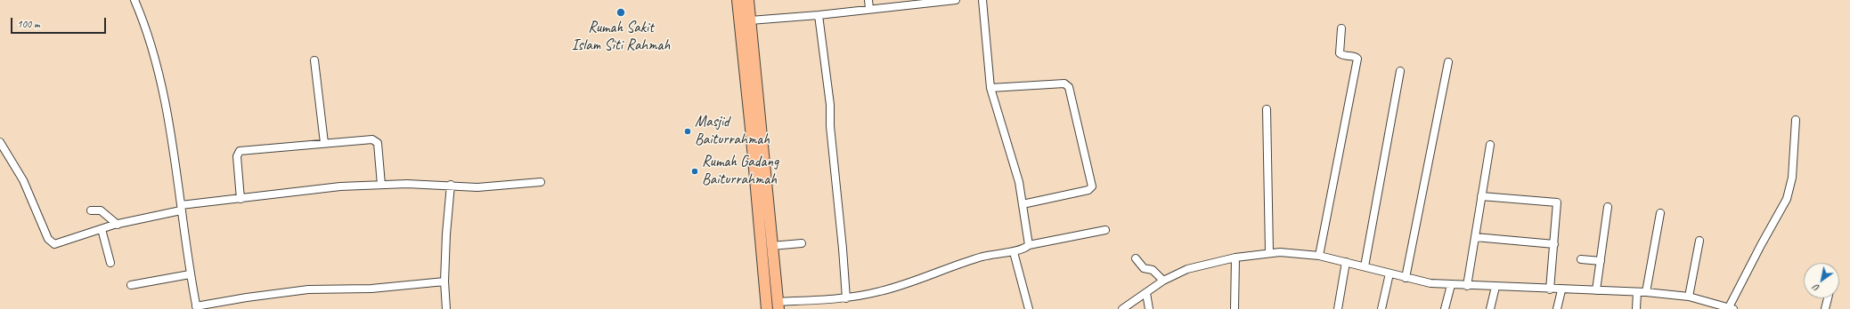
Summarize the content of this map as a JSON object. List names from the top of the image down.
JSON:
{
  "places": ["Rumah Sakit Islam Siti Rahmah", "Masjid Baiturrahmah", "Rumah Gadang Baiturrahmah"],
  "scale_bar": "100 m",
  "north": "bottom left"
}
